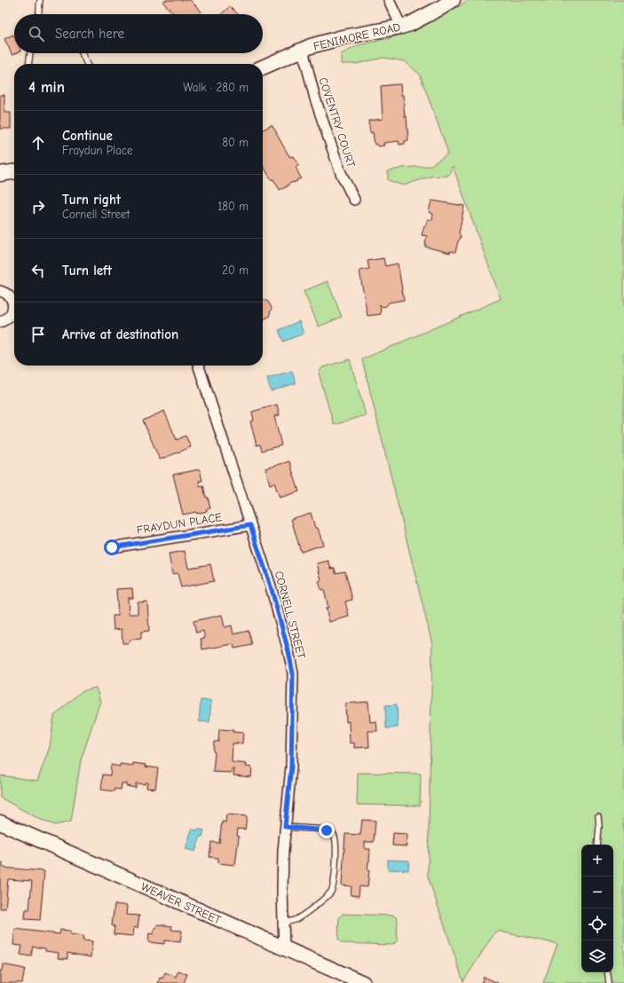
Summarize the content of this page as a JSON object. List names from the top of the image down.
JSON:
{
  "streets": {
    "main road": ["FENIMORE ROAD", "WEAVER STREET"],
    "street": ["COVENTRY COURT", "FRAYDUN PLACE", "CORNELL STREET"]
  },
  "crossings": [
    ["FENIMORE ROAD", "COVENTRY COURT"],
    ["FRAYDUN PLACE", "CORNELL STREET"],
    ["CORNELL STREET", "WEAVER STREET"]
  ],
  "page": {
    "search": "Search here",
    "heading": ["4 min", "Walk · 280 m"],
    "list": [
      ["Continue", "Fraydun Place", "80 m"],
      ["Turn right", "Cornell Street", "180 m"],
      ["Turn left", "20 m"],
      "Arrive at destination"
    ],
    "map_buttons": ["+", "−"]
  }
}
